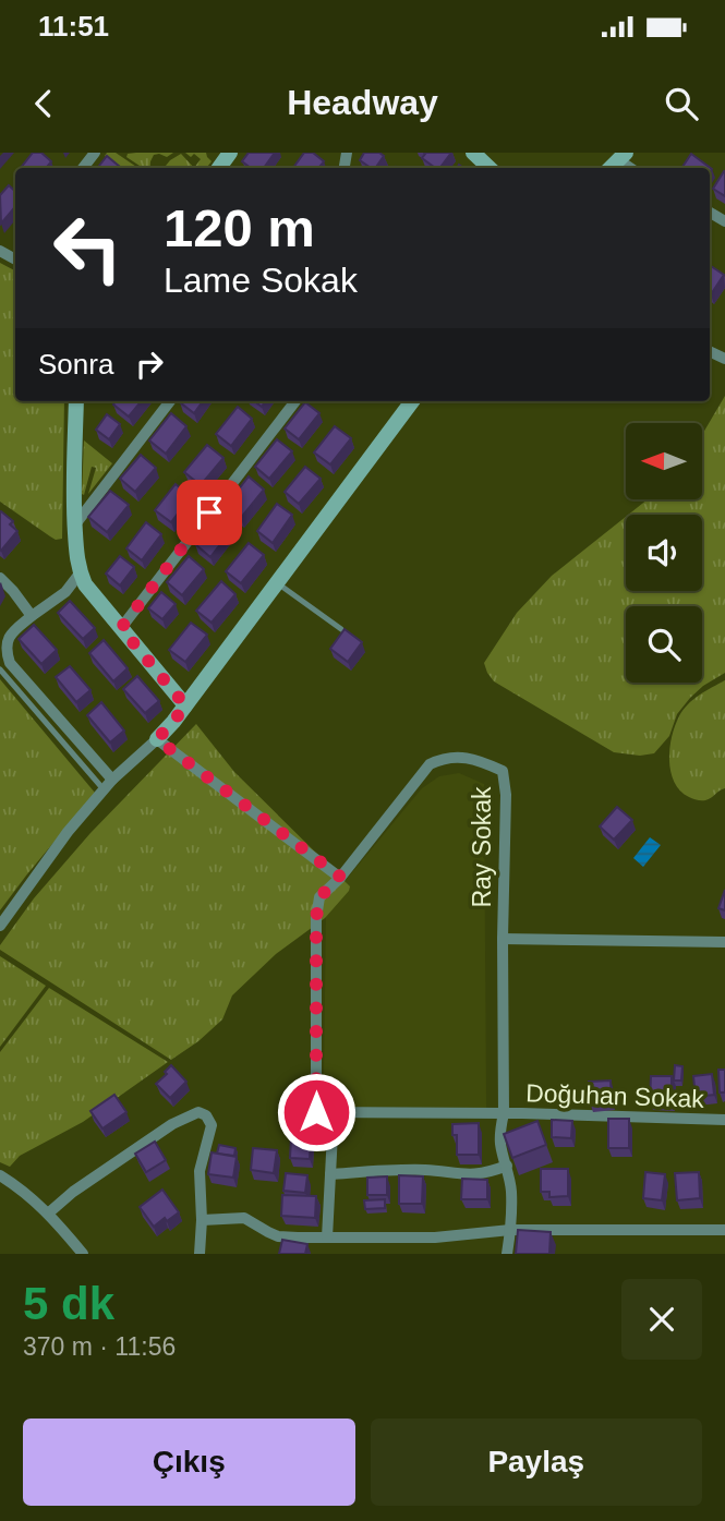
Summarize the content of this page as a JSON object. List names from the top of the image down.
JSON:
{
  "streets": {
    "street": ["Ray Sokak", "Doğuhan Sokak"]
  },
  "crossings": [
    ["Ray Sokak", "Doğuhan Sokak"]
  ],
  "north": "left",
  "page": {
    "status": "11:51",
    "header": "Headway",
    "turn": ["120 m", "Lame Sokak"],
    "then": "Sonra",
    "heading": ["5 dk", "370 m · 11:56"],
    "buttons": ["Çıkış", "Paylaş"]
  }
}
